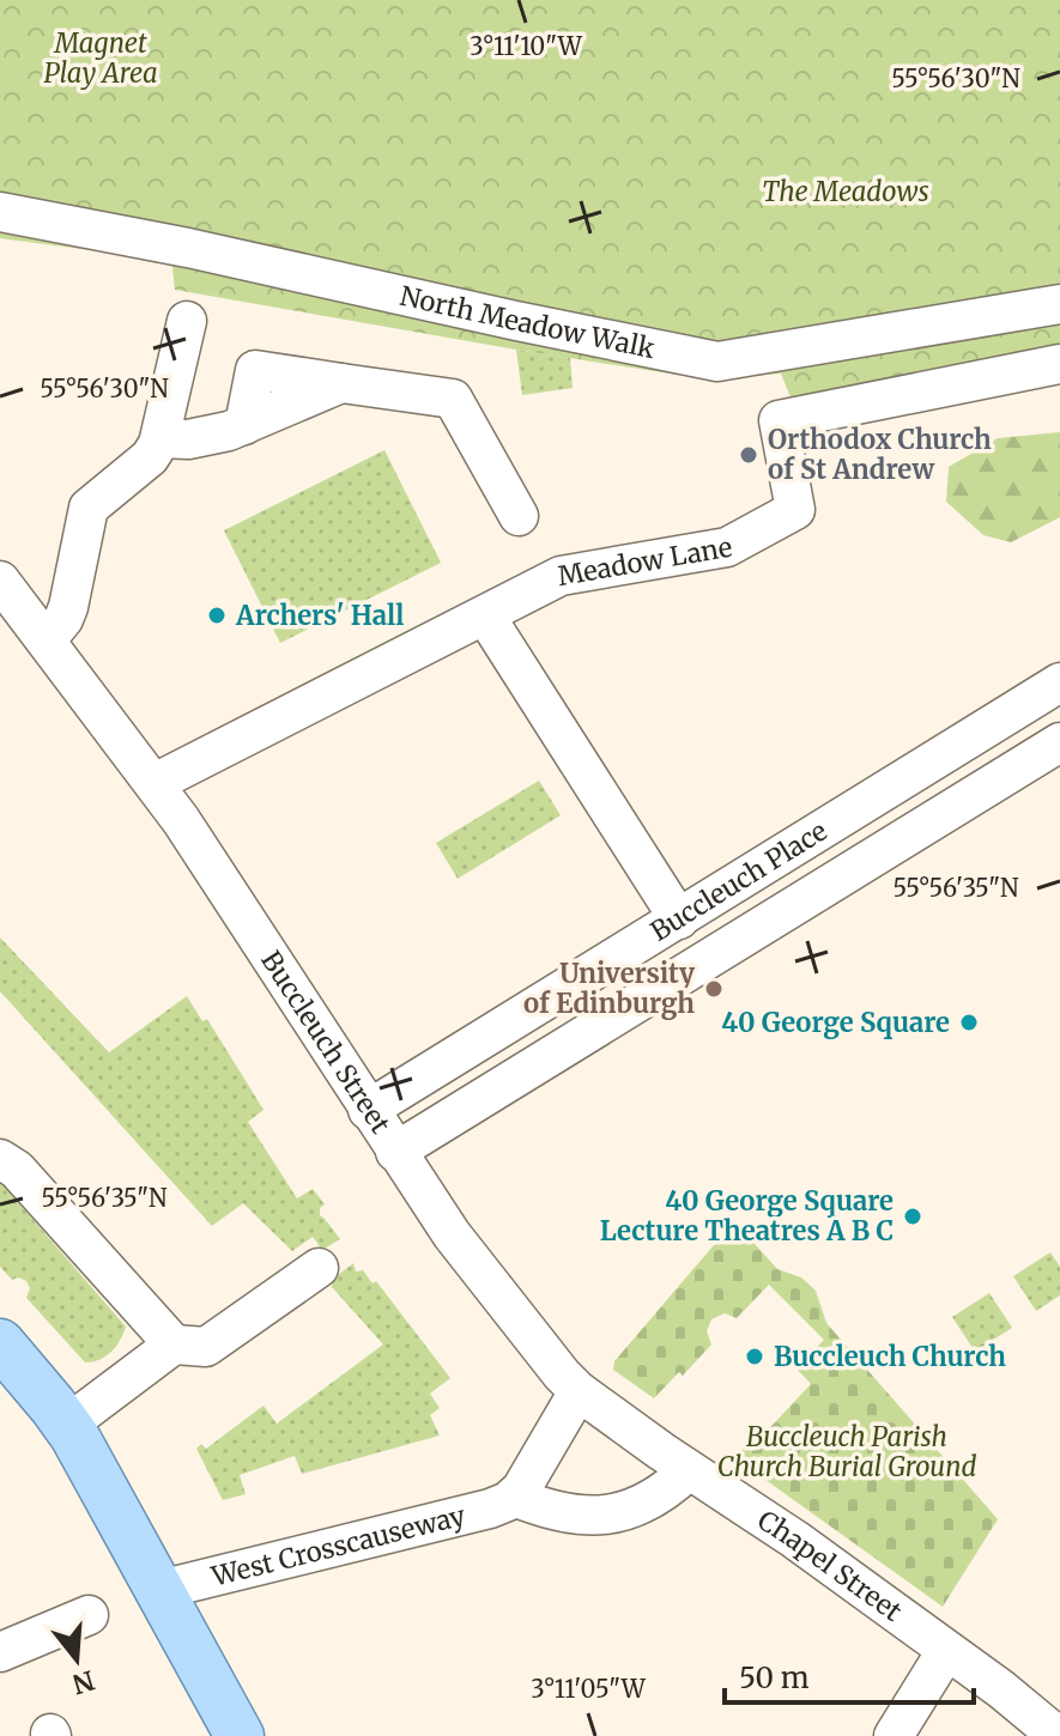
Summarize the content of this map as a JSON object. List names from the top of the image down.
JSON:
{
  "streets": {
    "street": [
      "North Meadow Walk",
      "Meadow Lane",
      "Buccleuch Place",
      "Buccleuch Street",
      "West Crosscauseway",
      "Chapel Street"
    ]
  },
  "crossings": [
    ["Meadow Lane", "Buccleuch Street"],
    ["Buccleuch Place", "Buccleuch Street"],
    ["Buccleuch Street", "Chapel Street"]
  ],
  "parks": ["Magnet Play Area", "The Meadows", "Buccleuch Parish Church Burial Ground"],
  "places": [
    "Orthodox Church of St Andrew",
    "Archers' Hall",
    "University of Edinburgh",
    "40 George Square",
    "40 George Square Lecture Theatres A B C",
    "Buccleuch Church"
  ],
  "scale_bar": "50 m",
  "north": "bottom",
  "coordinates": [
    "3°11'10\"W",
    "55°56'30\"N",
    "55°56'35\"N",
    "3°11'05\"W"
  ]
}
